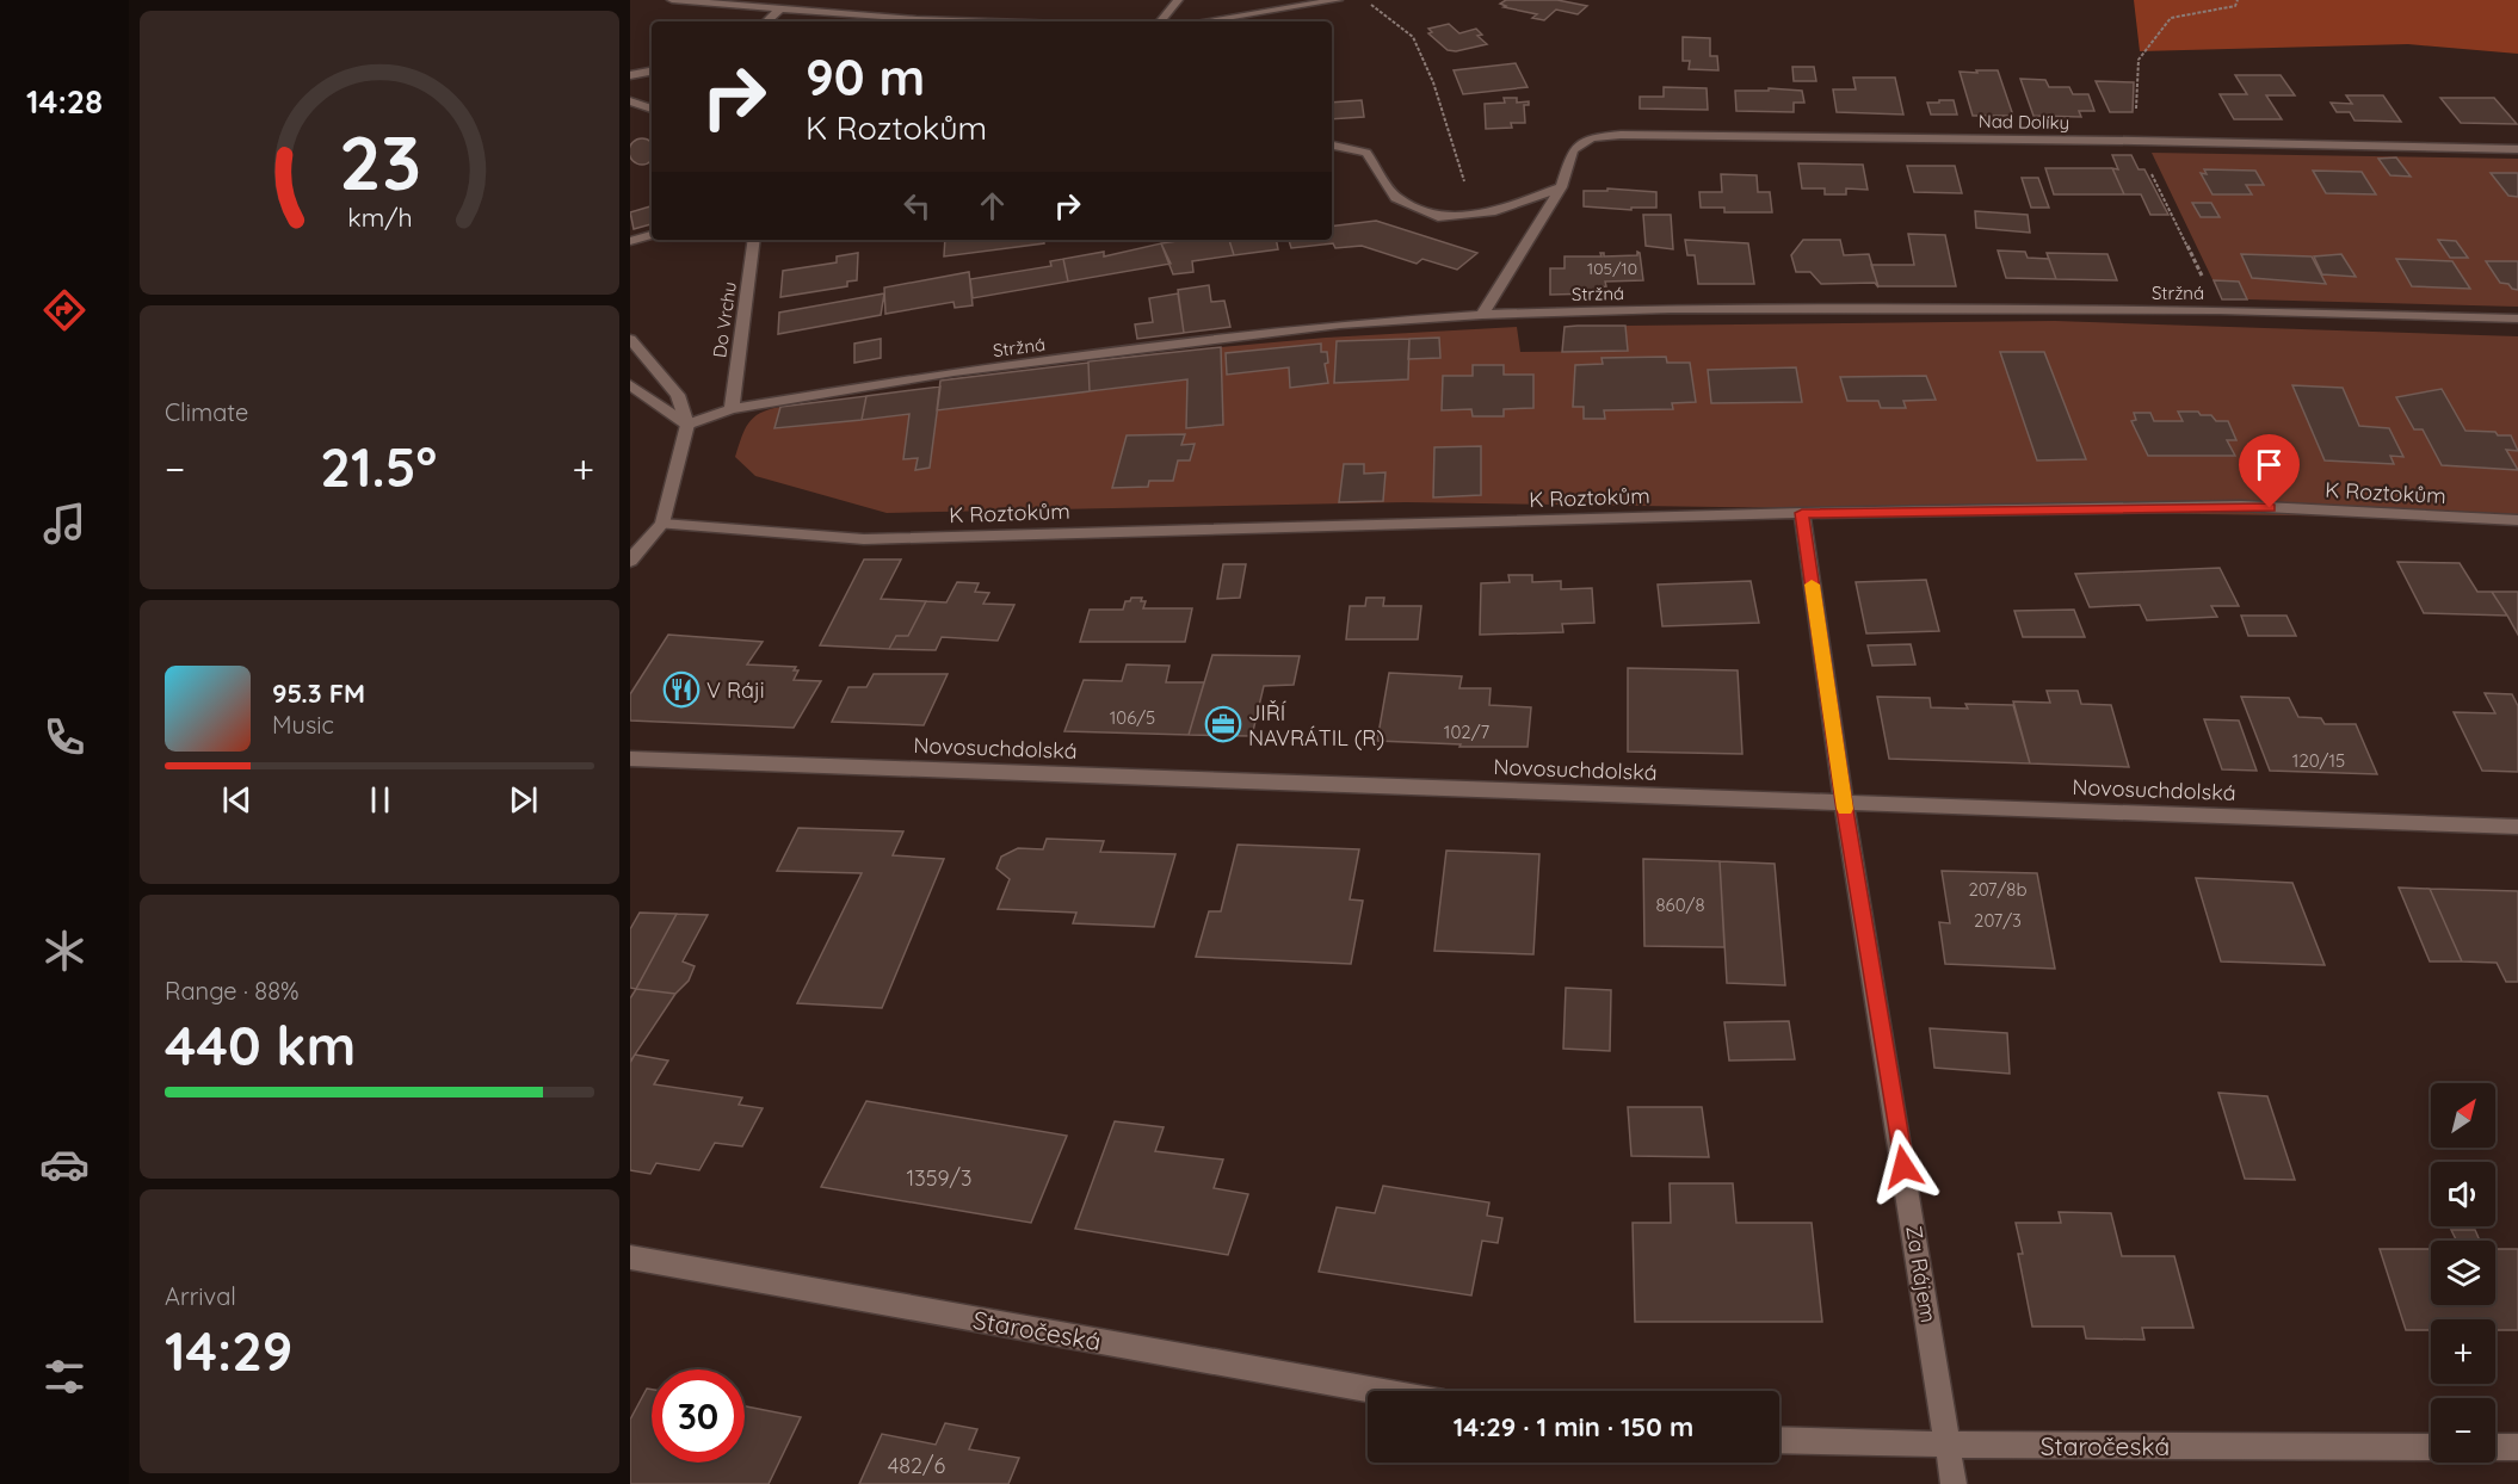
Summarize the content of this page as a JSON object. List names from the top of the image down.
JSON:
{
  "streets": {
    "street": [
      "Nad Dolíky",
      "Stržná",
      "Do Vrchu",
      "K Roztokům",
      "Novosuchdolská",
      "Za Rájem",
      "Staročeská"
    ]
  },
  "crossings": [
    ["Nad Dolíky", "Stržná"],
    ["Stržná", "Do Vrchu"],
    ["K Roztokům", "Za Rájem"],
    ["Novosuchdolská", "Za Rájem"],
    ["Za Rájem", "Staročeská"]
  ],
  "places": {
    "restaurant": ["V Ráji"],
    "office": ["JIŘÍ NAVRÁTIL (R)"]
  },
  "house_numbers": [
    "105/10",
    "106/5",
    "102/7",
    "120/15",
    "207/8b",
    "860/8",
    "207/3",
    "1359/3",
    "482/6"
  ],
  "north": "top right",
  "page": {
    "tabs": "14:28",
    "turn": ["90 m", "K Roztokům"],
    "tile": [
      "Climate",
      ["Range · 88%", "440 km"],
      ["Arrival", "14:29"]
    ],
    "heat": ["−", "21.5°", "+"],
    "song": ["95.3 FM", "Music"],
    "map_buttons": ["+", "−"],
    "limit": "30",
    "trip": "14:29 · 1 min · 150 m",
    "gauge": ["23", "km/h"]
  }
}
